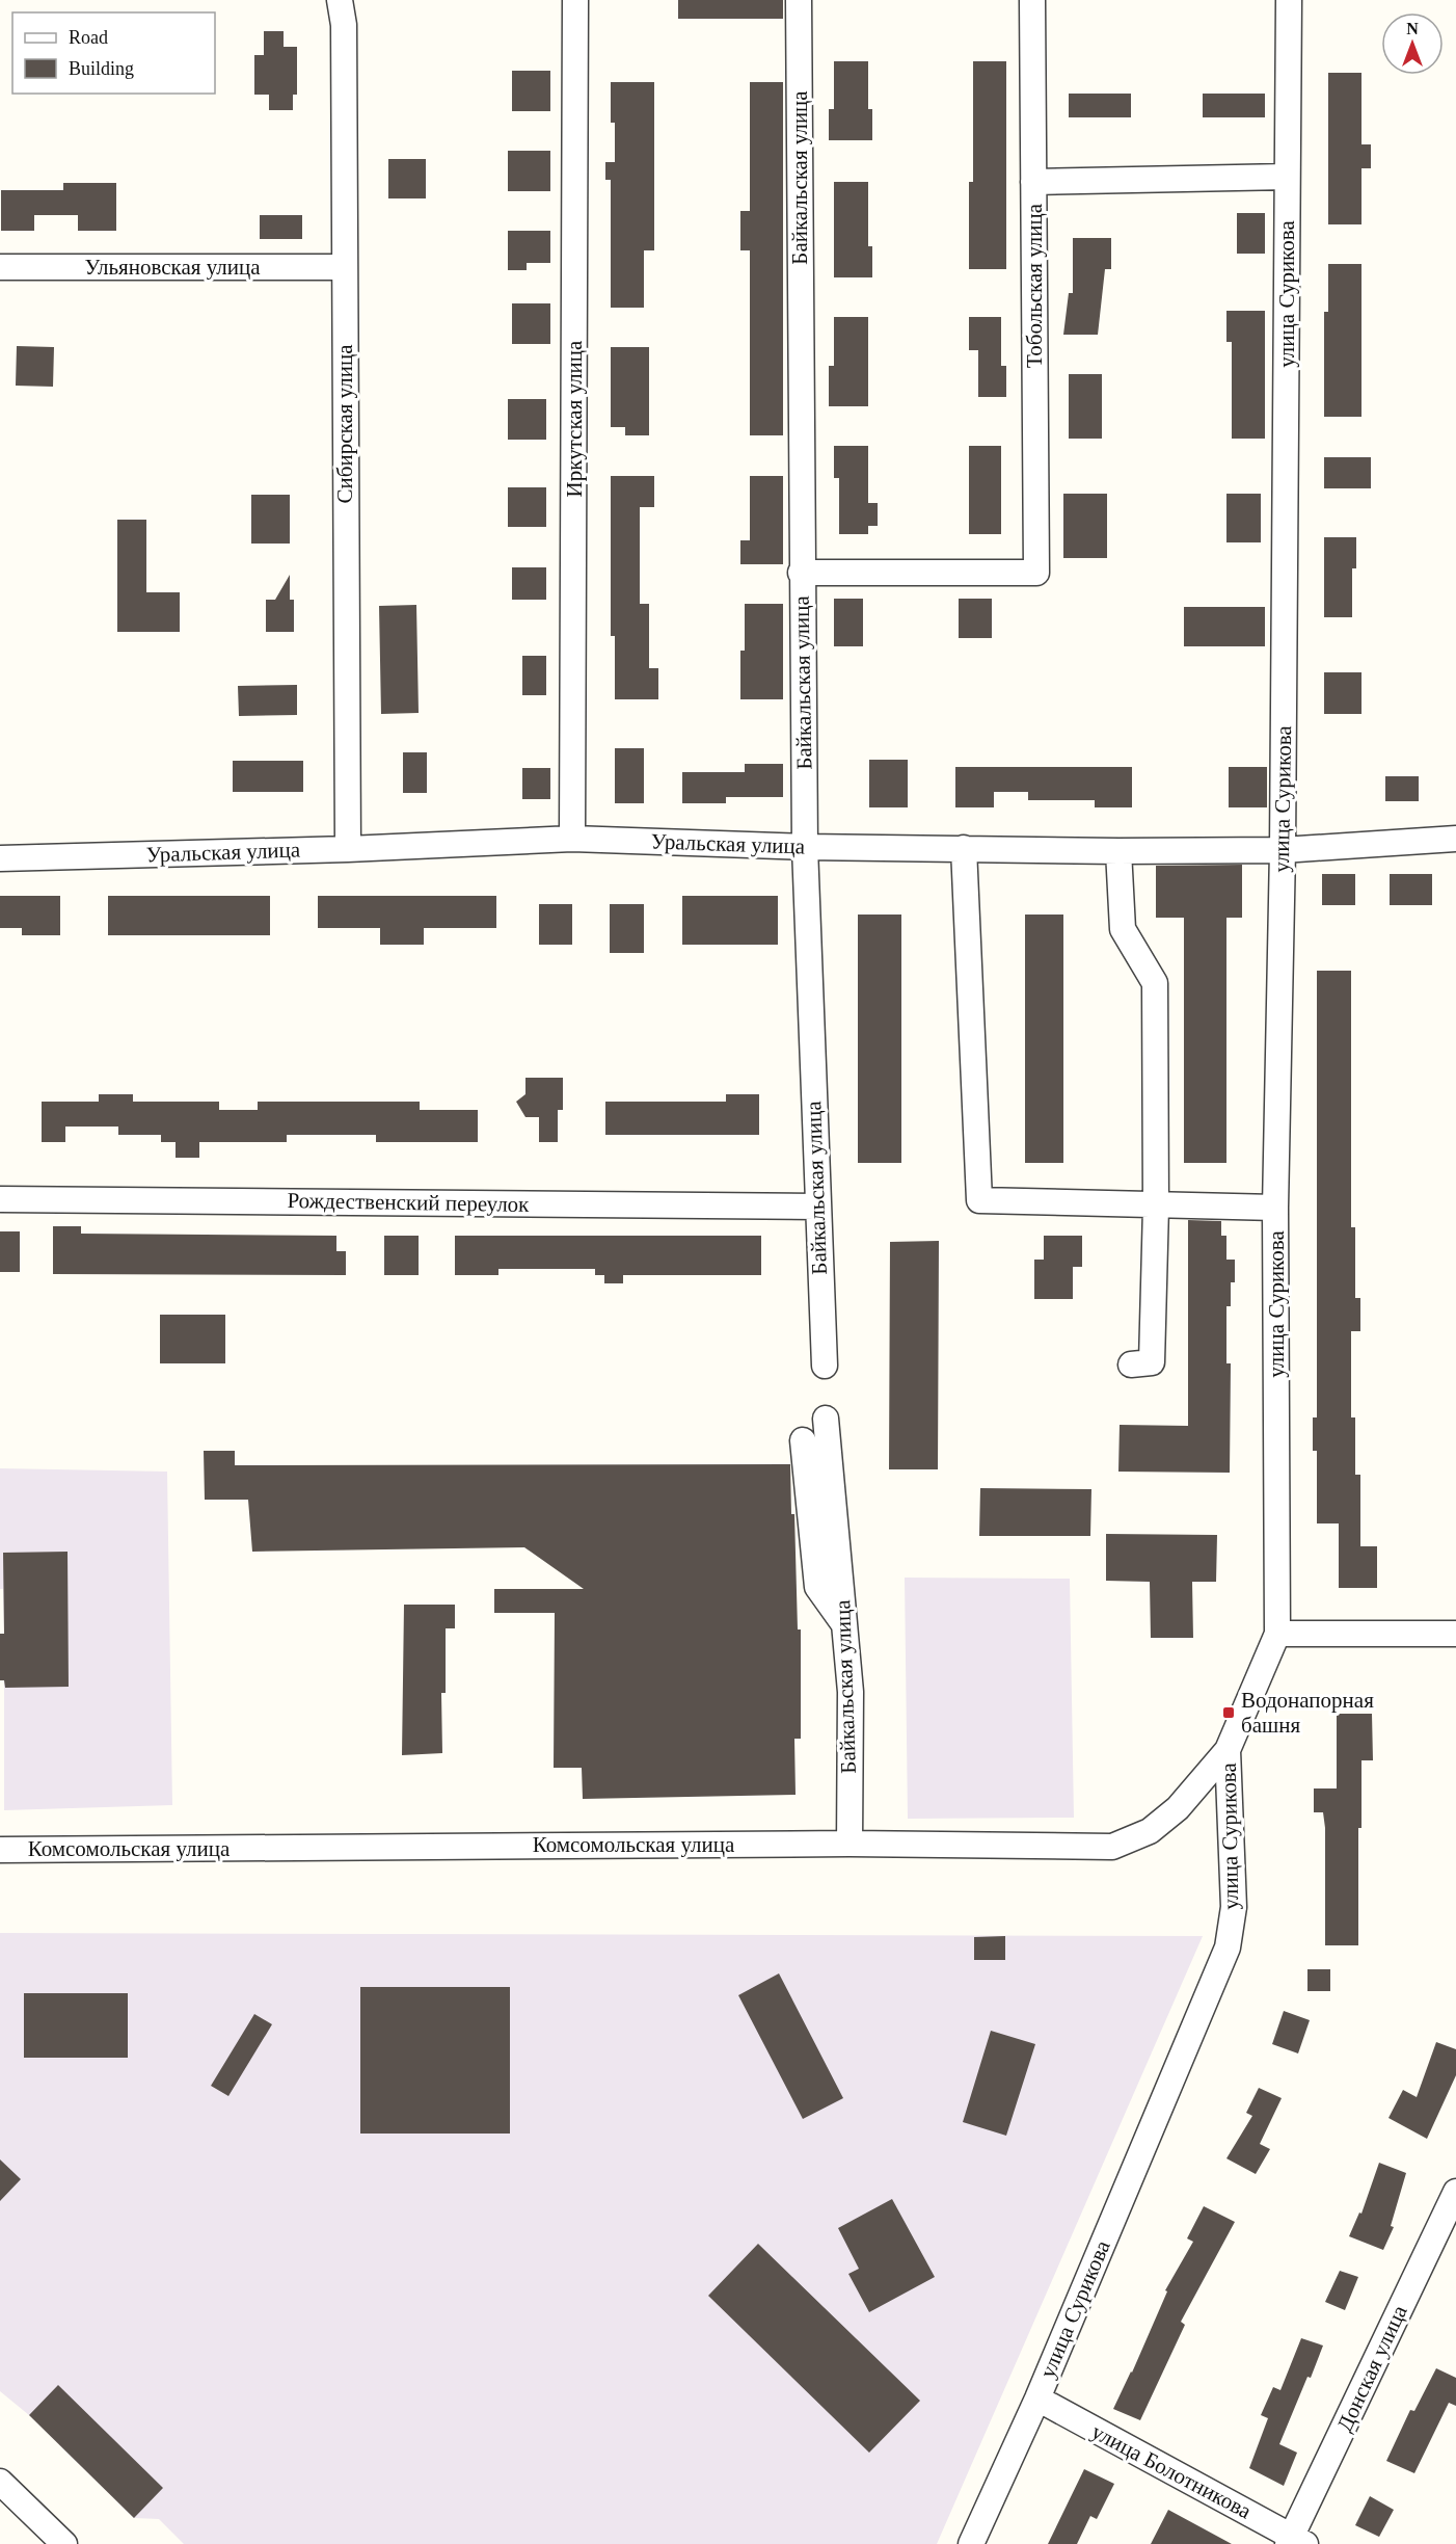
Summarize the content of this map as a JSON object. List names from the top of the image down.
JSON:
{
  "streets": {
    "street": [
      "Байкальская улица",
      "Ульяновская улица",
      "Тобольская улица",
      "улица Сурикова",
      "Иркутская улица",
      "Сибирская улица",
      "Уральская улица",
      "Рождественский переулок",
      "Комсомольская улица",
      "Донская улица",
      "улица Болотникова"
    ]
  },
  "crossings": [
    ["Байкальская улица", "Тобольская улица"],
    ["Байкальская улица", "Уральская улица"],
    ["Байкальская улица", "Рождественский переулок"],
    ["Байкальская улица", "Комсомольская улица"],
    ["Ульяновская улица", "Сибирская улица"],
    ["улица Сурикова", "Уральская улица"],
    ["улица Сурикова", "Комсомольская улица"],
    ["улица Сурикова", "улица Болотникова"],
    ["Иркутская улица", "Уральская улица"],
    ["Сибирская улица", "Уральская улица"],
    ["Донская улица", "улица Болотникова"]
  ],
  "places": {
    "transit": ["Водонапорная башня"]
  },
  "legend": ["Road", "Building"],
  "north": "top"
}
